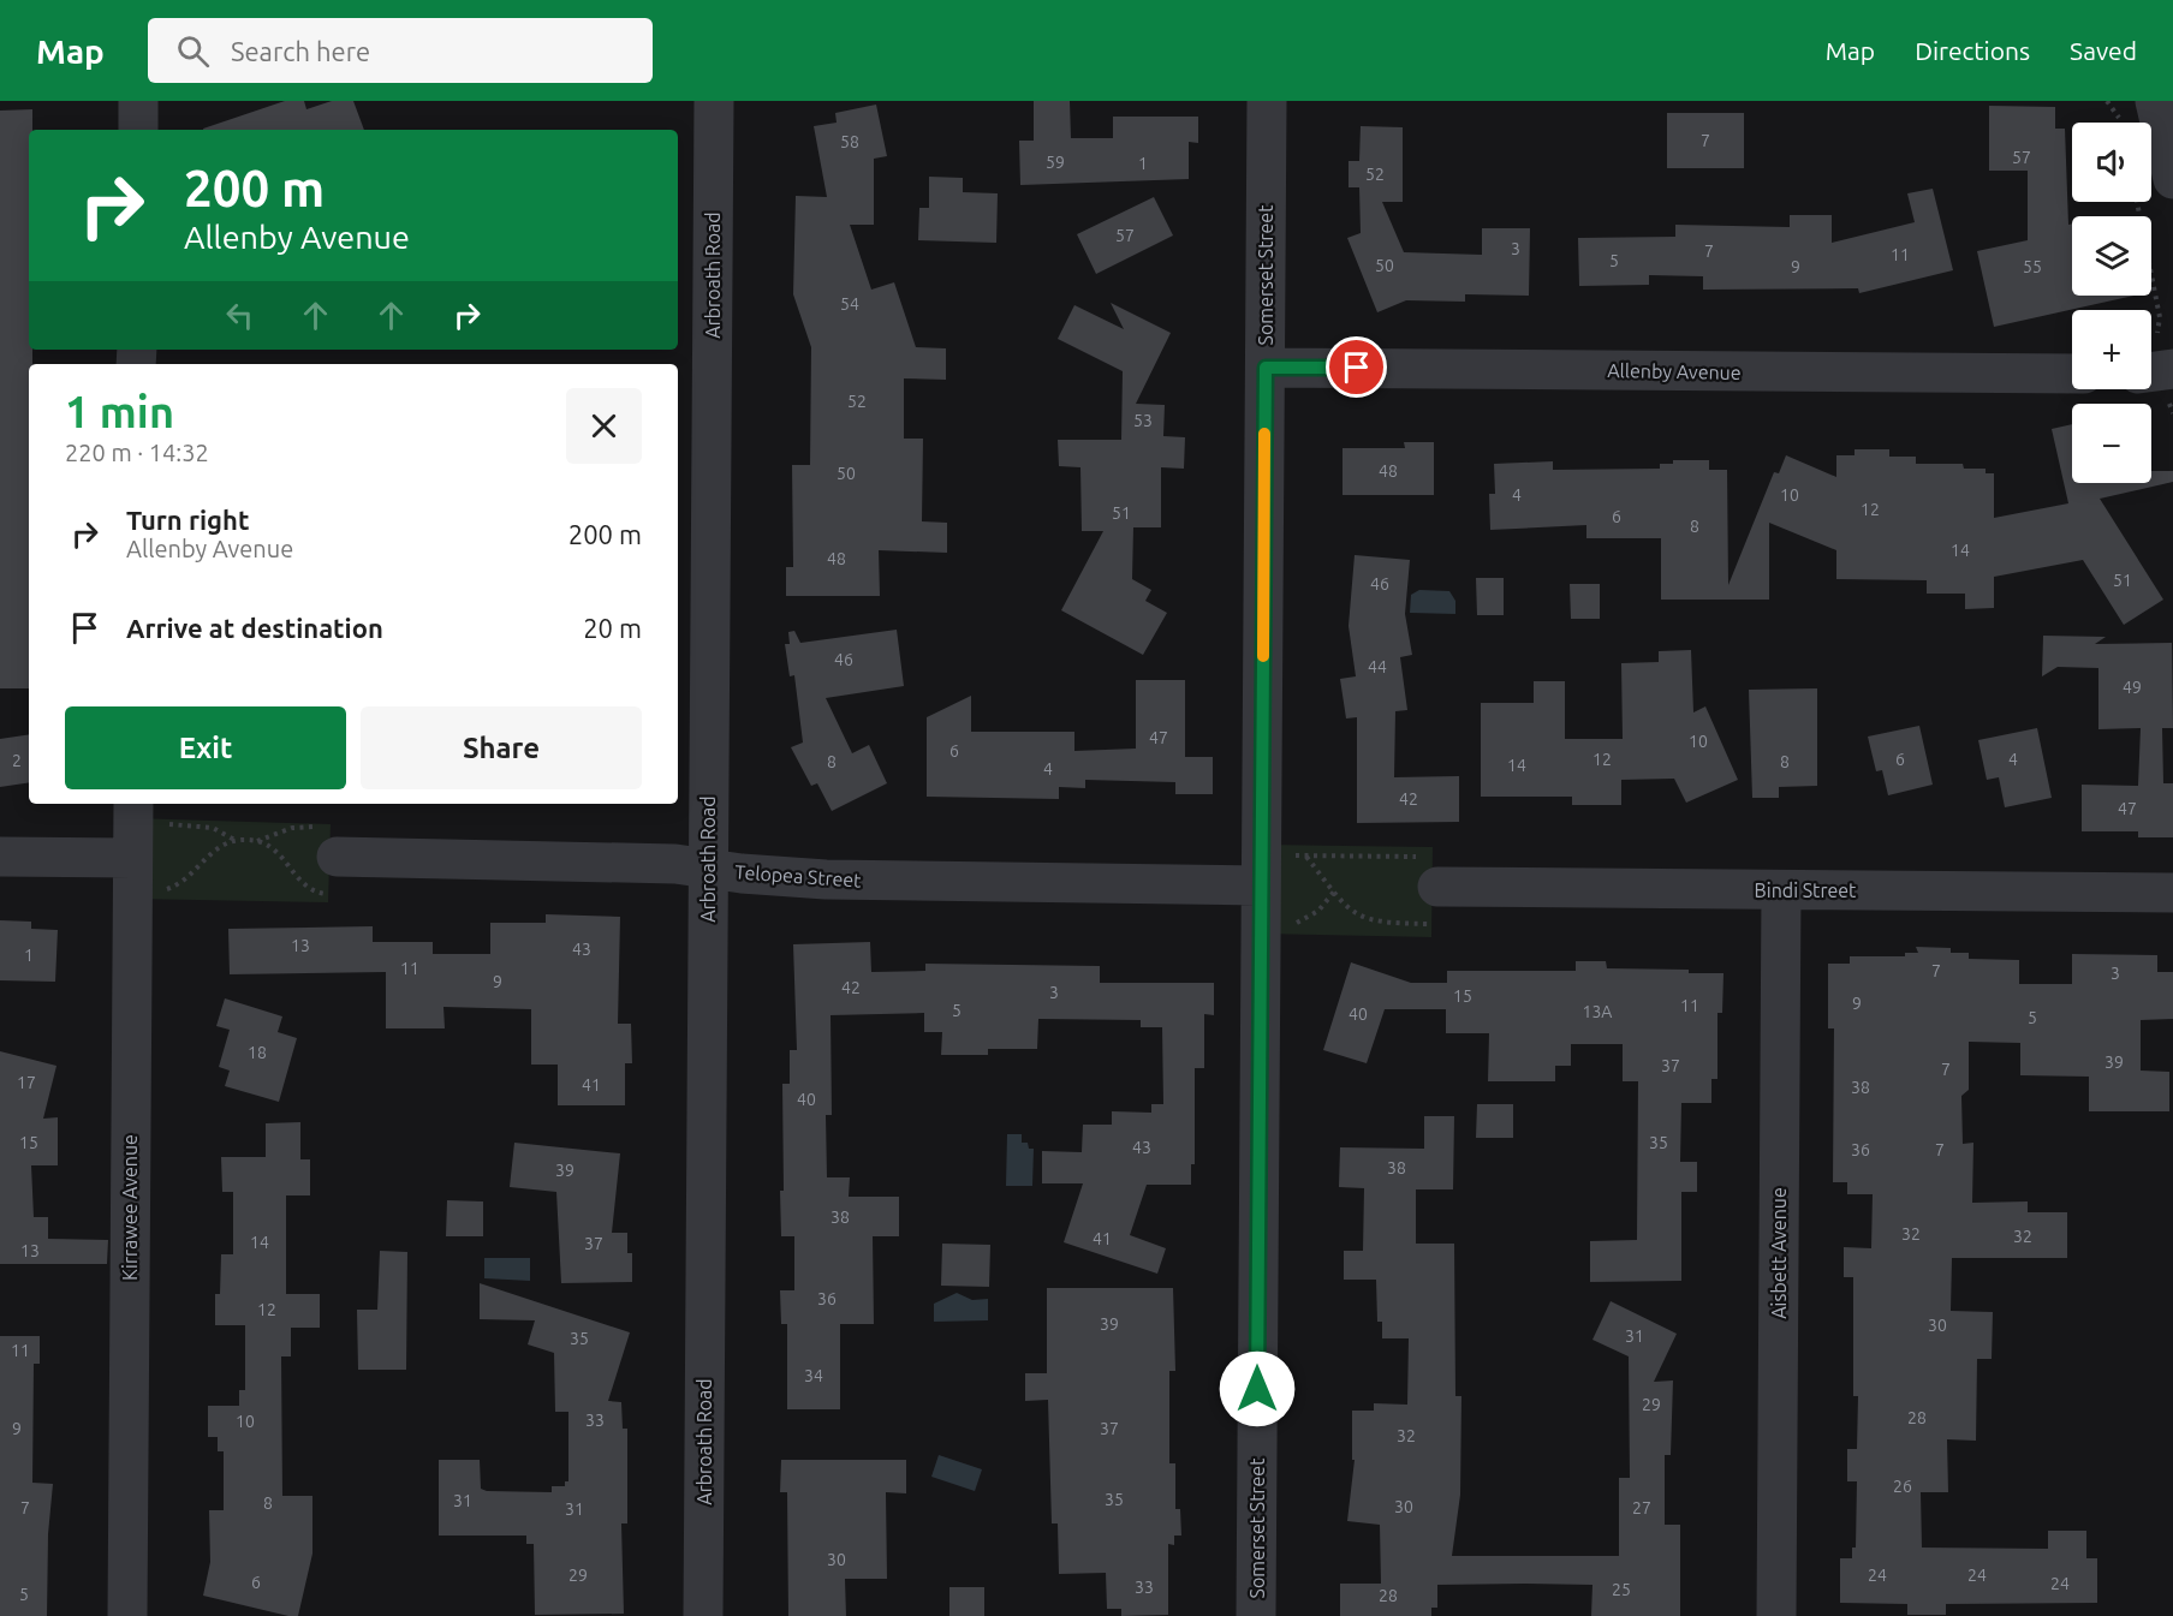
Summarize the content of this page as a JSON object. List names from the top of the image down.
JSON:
{
  "streets": {
    "street": [
      "Arbroath Road",
      "Somerset Street",
      "Allenby Avenue",
      "Telopea Street",
      "Bindi Street",
      "Kirrawee Avenue",
      "Aisbett Avenue"
    ]
  },
  "crossings": [
    ["Arbroath Road", "Telopea Street"],
    ["Somerset Street", "Allenby Avenue"],
    ["Somerset Street", "Telopea Street"],
    ["Bindi Street", "Aisbett Avenue"]
  ],
  "house_numbers": [
    "7",
    "58",
    "57",
    "59",
    "1",
    "52",
    "57",
    "3",
    "7",
    "11",
    "5",
    "50",
    "9",
    "55",
    "54",
    "52",
    "53",
    "48",
    "50",
    "4",
    "10",
    "12",
    "51",
    "6",
    "8",
    "14",
    "48",
    "51",
    "46",
    "46",
    "44",
    "49",
    "47",
    "10",
    "6",
    "12",
    "6",
    "4",
    "2",
    "8",
    "8",
    "14",
    "4",
    "42",
    "47",
    "13",
    "43",
    "1",
    "11",
    "7",
    "3",
    "9",
    "42",
    "3",
    "15",
    "9",
    "11",
    "5",
    "13A",
    "40",
    "5",
    "18",
    "39",
    "37",
    "7",
    "17",
    "41",
    "38",
    "40",
    "15",
    "35",
    "43",
    "36",
    "7",
    "38",
    "39",
    "38",
    "32",
    "32",
    "41",
    "14",
    "37",
    "13",
    "36",
    "12",
    "39",
    "30",
    "31",
    "35",
    "11",
    "34",
    "29",
    "28",
    "33",
    "10",
    "9",
    "37",
    "32",
    "26",
    "35",
    "31",
    "8",
    "30",
    "7",
    "27",
    "31",
    "30",
    "29",
    "24",
    "24",
    "6",
    "24",
    "33",
    "25",
    "5",
    "28"
  ],
  "page": {
    "header": "Map",
    "search": "Search here",
    "nav": ["Map", "Directions", "Saved"],
    "map_buttons": ["+", "−"],
    "turn": ["200 m", "Allenby Avenue"],
    "heading": ["1 min", "220 m · 14:32"],
    "list": [
      {
        "name": "Turn right",
        "note": "Allenby Avenue",
        "value": "200 m"
      },
      {
        "name": "Arrive at destination",
        "value": "20 m"
      }
    ],
    "buttons": ["Exit", "Share"]
  }
}
